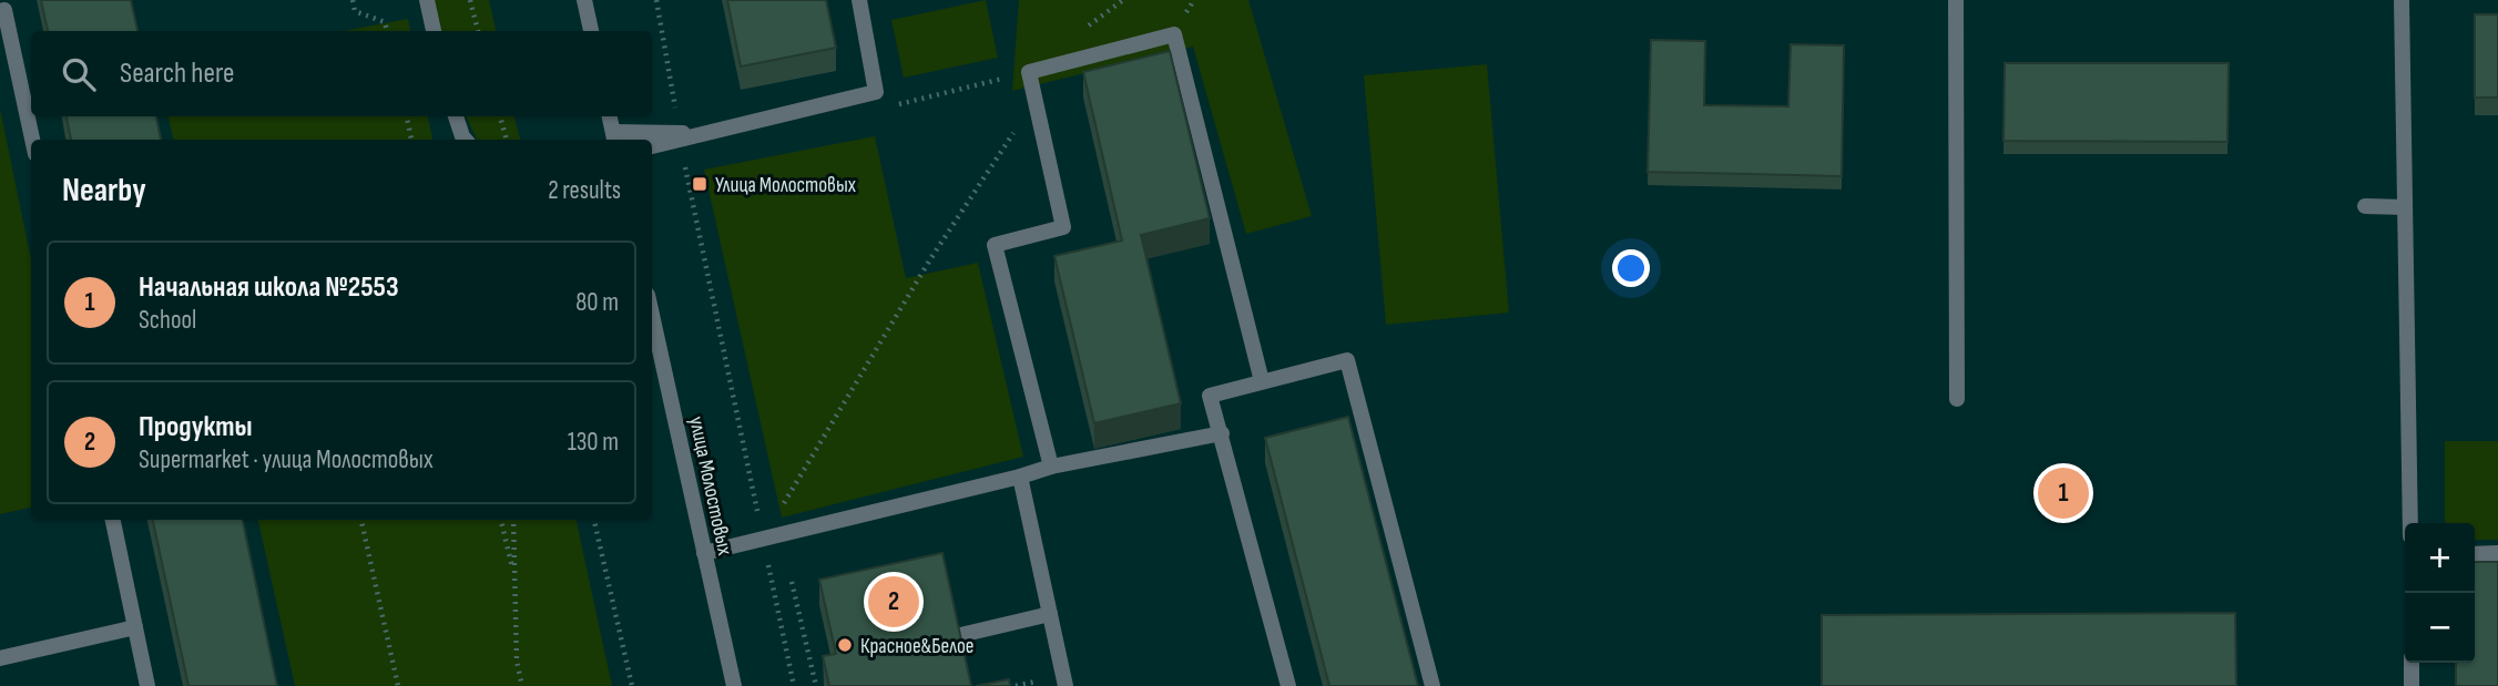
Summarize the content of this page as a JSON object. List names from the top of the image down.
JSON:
{
  "streets": {
    "street": ["улица Молостовых"]
  },
  "places": {
    "transit": ["Улица Молостовых"],
    "other": ["Красное&Белое"]
  },
  "page": {
    "search": "Search here",
    "heading": ["Nearby", "2 results"],
    "list": [
      {
        "mark": "1",
        "name": "Начальная школа №2553",
        "note": "School",
        "value": "80 m"
      },
      {
        "mark": "2",
        "name": "Продукты",
        "note": "Supermarket · улица Молостовых",
        "value": "130 m"
      }
    ],
    "pins": ["1", "2"],
    "map_buttons": ["+", "−"]
  }
}
